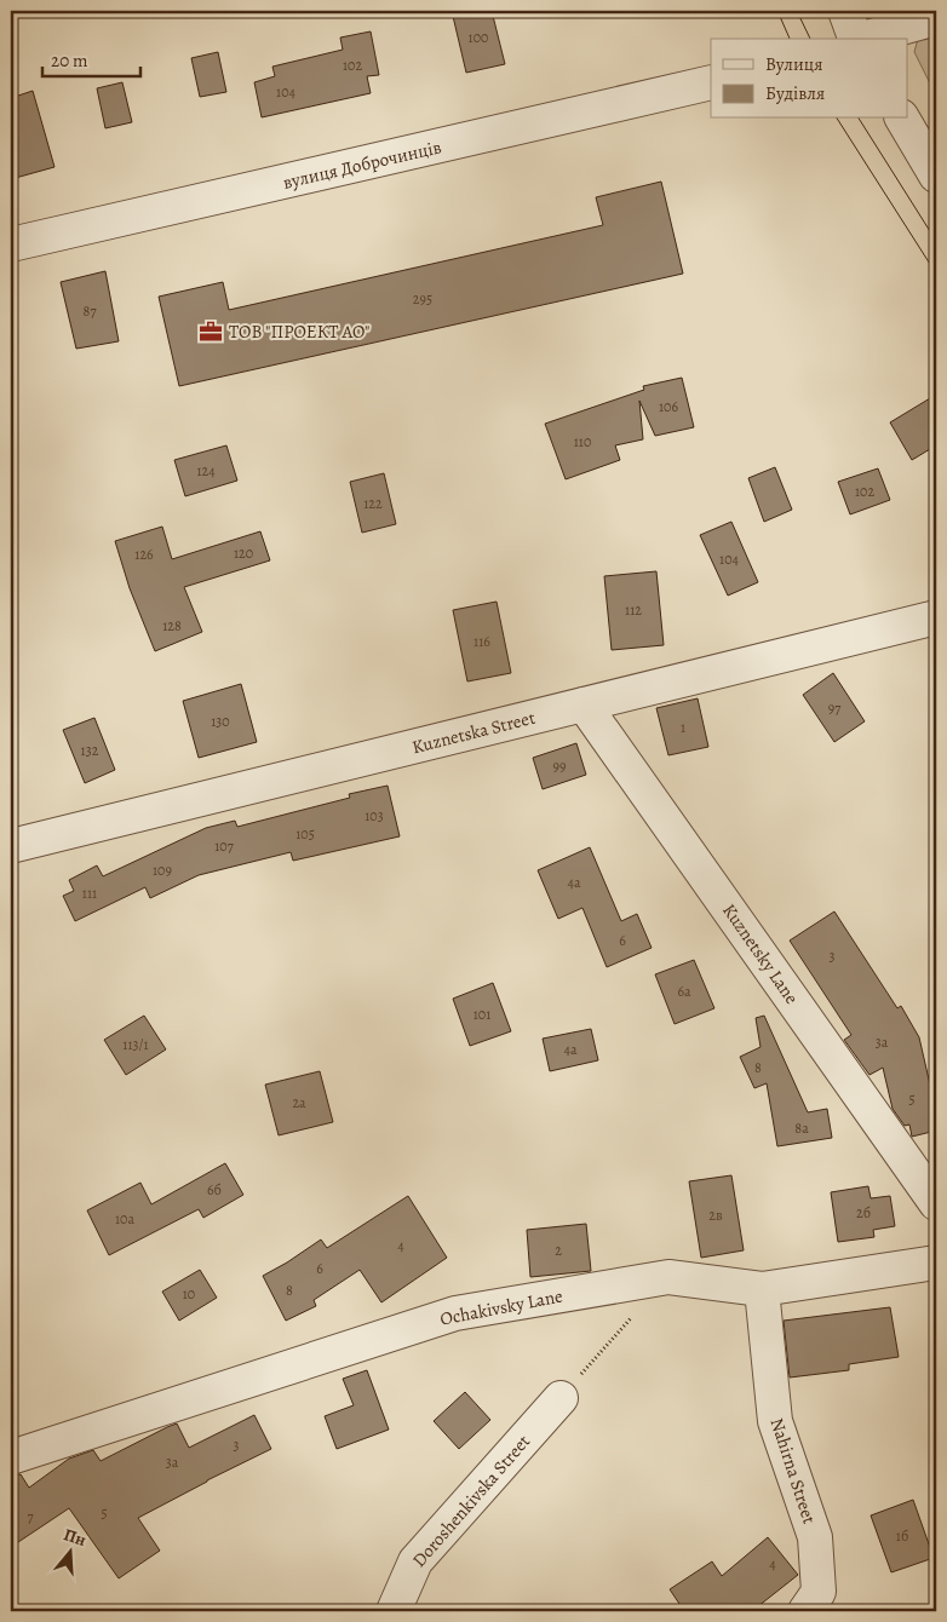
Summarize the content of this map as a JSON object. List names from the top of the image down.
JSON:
{
  "streets": {
    "street": [
      "вулиця Доброчинців",
      "Kuznetska Street",
      "Kuznetsky Lane",
      "Ochakivsky Lane",
      "Nahirna Street",
      "Doroshenkivska Street"
    ]
  },
  "crossings": [
    ["Kuznetska Street", "Kuznetsky Lane"],
    ["Ochakivsky Lane", "Nahirna Street"]
  ],
  "places": {
    "office": ["ТОВ \"ПРОЕКТ АО\""]
  },
  "house_numbers": [
    "100",
    "102",
    "104",
    "295",
    "87",
    "106",
    "110",
    "124",
    "102",
    "122",
    "120",
    "126",
    "104",
    "112",
    "128",
    "116",
    "97",
    "130",
    "1",
    "132",
    "99",
    "103",
    "105",
    "107",
    "109",
    "4а",
    "111",
    "6",
    "3",
    "6а",
    "101",
    "3а",
    "113/1",
    "4а",
    "8",
    "5",
    "2а",
    "8а",
    "6б",
    "2б",
    "2в",
    "10а",
    "4",
    "2",
    "6",
    "8",
    "10",
    "3",
    "3а",
    "5",
    "7",
    "1б",
    "4"
  ],
  "legend": ["Вулиця", "Будівля"],
  "scale_bar": "20 m",
  "north": "top"
}
